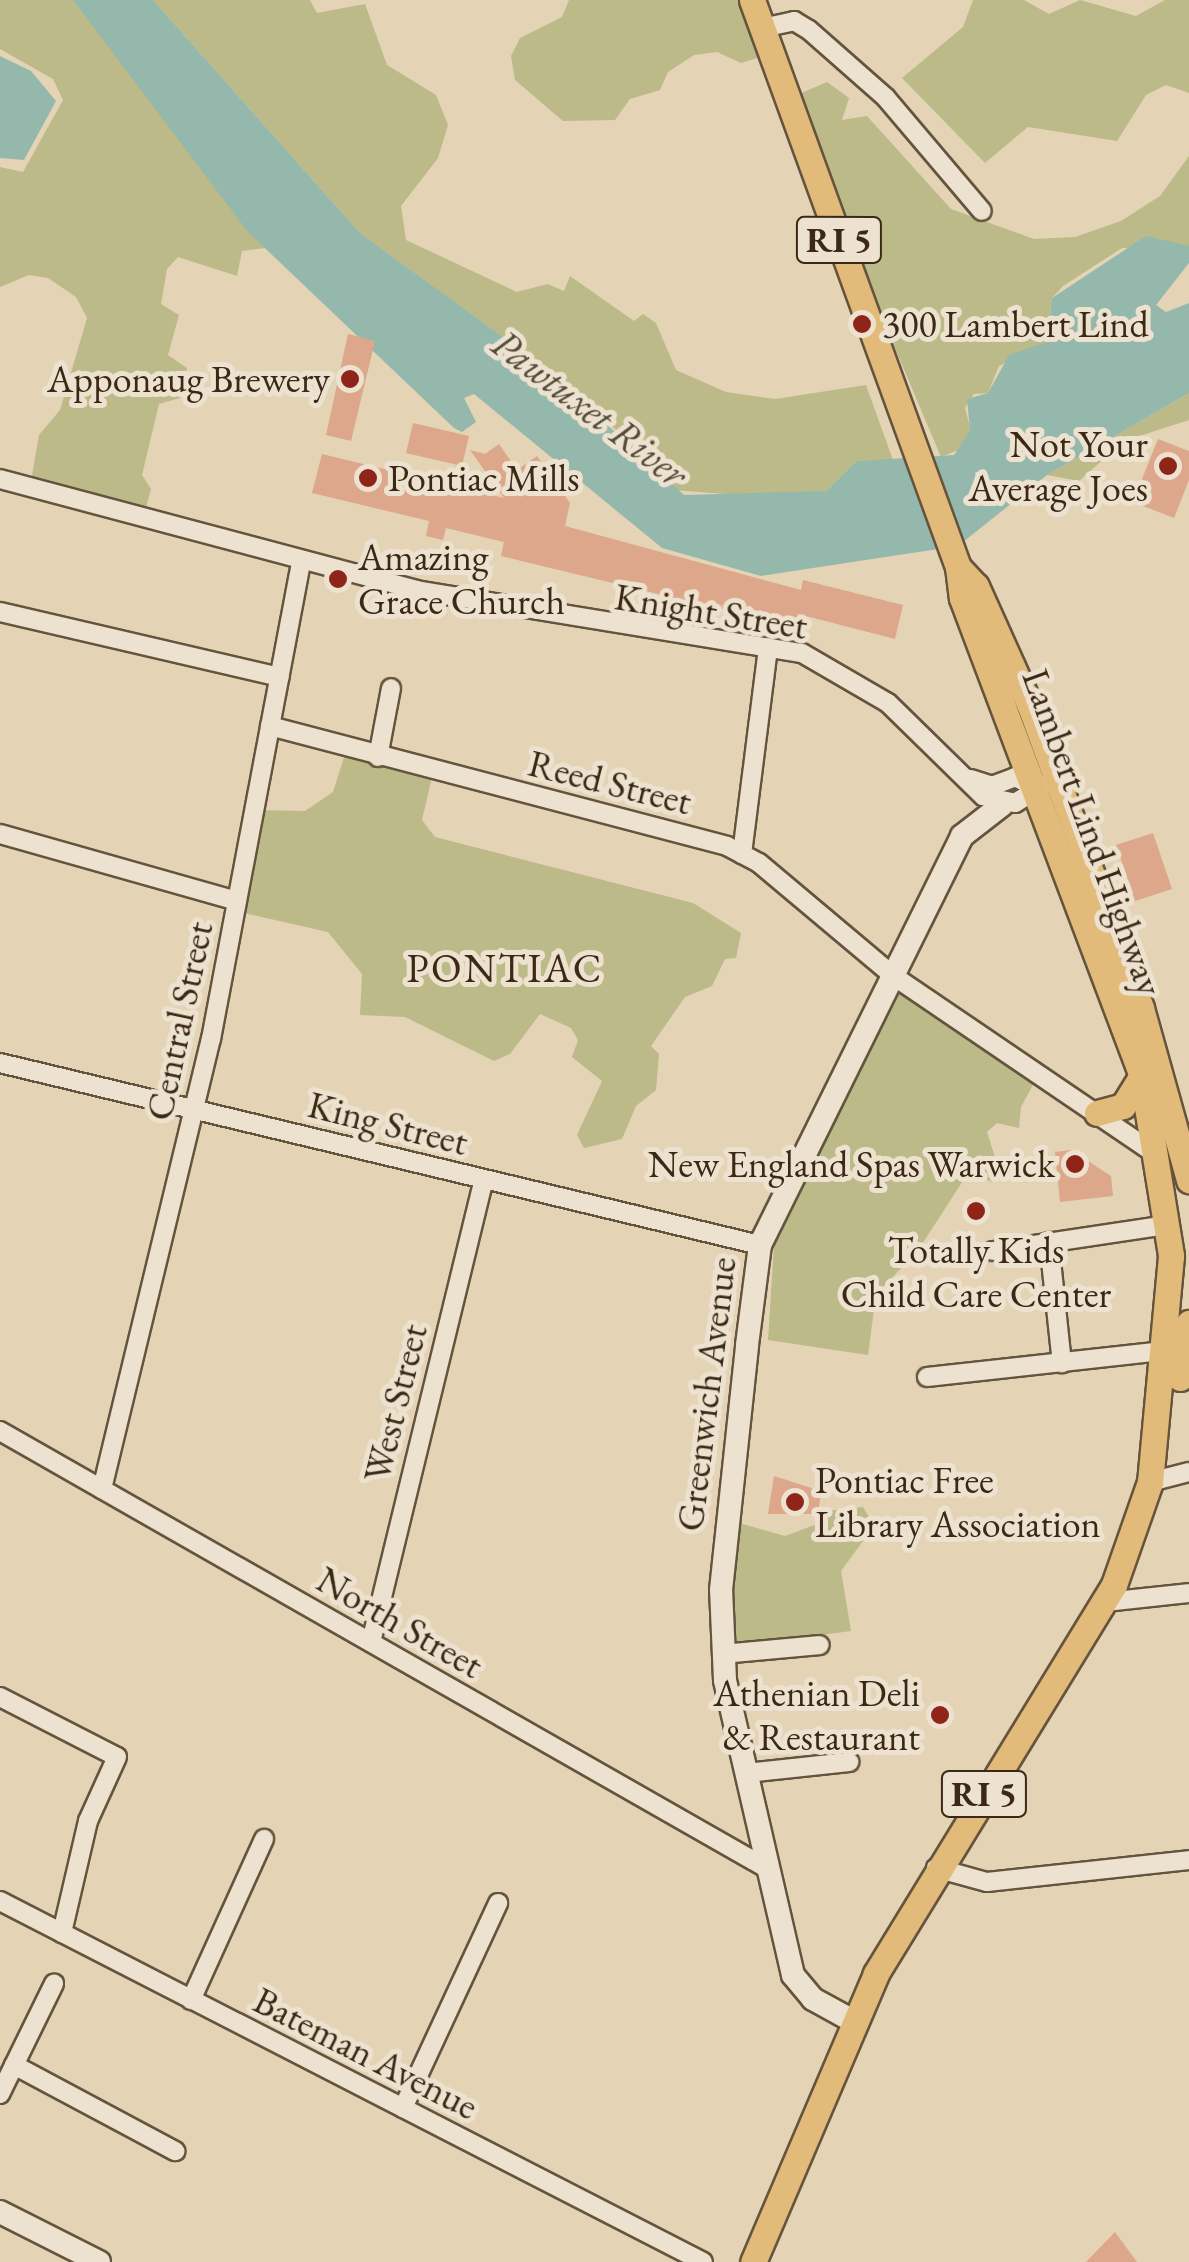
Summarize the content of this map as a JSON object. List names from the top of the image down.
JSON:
{
  "streets": {
    "main road": ["RI 5", "Lambert Lind Highway"],
    "street": [
      "Knight Street",
      "Reed Street",
      "Central Street",
      "King Street",
      "Greenwich Avenue",
      "West Street",
      "North Street",
      "Bateman Avenue"
    ]
  },
  "crossings": [
    ["RI 5", "Lambert Lind Highway"],
    ["Knight Street", "Central Street"],
    ["Knight Street", "Greenwich Avenue"],
    ["Reed Street", "Lambert Lind Highway"],
    ["Reed Street", "Central Street"],
    ["Reed Street", "Greenwich Avenue"],
    ["Lambert Lind Highway", "Greenwich Avenue"],
    ["Central Street", "King Street"],
    ["Central Street", "North Street"],
    ["King Street", "Greenwich Avenue"],
    ["King Street", "West Street"],
    ["Greenwich Avenue", "North Street"],
    ["West Street", "North Street"]
  ],
  "districts": ["PONTIAC"],
  "water": ["Pawtuxet River"],
  "places": [
    "300 Lambert Lind",
    "Apponaug Brewery",
    "Not Your Average Joes",
    "Pontiac Mills",
    "Amazing Grace Church",
    "New England Spas Warwick",
    "Totally Kids Child Care Center",
    "Pontiac Free Library Association",
    "Athenian Deli & Restaurant"
  ]
}
